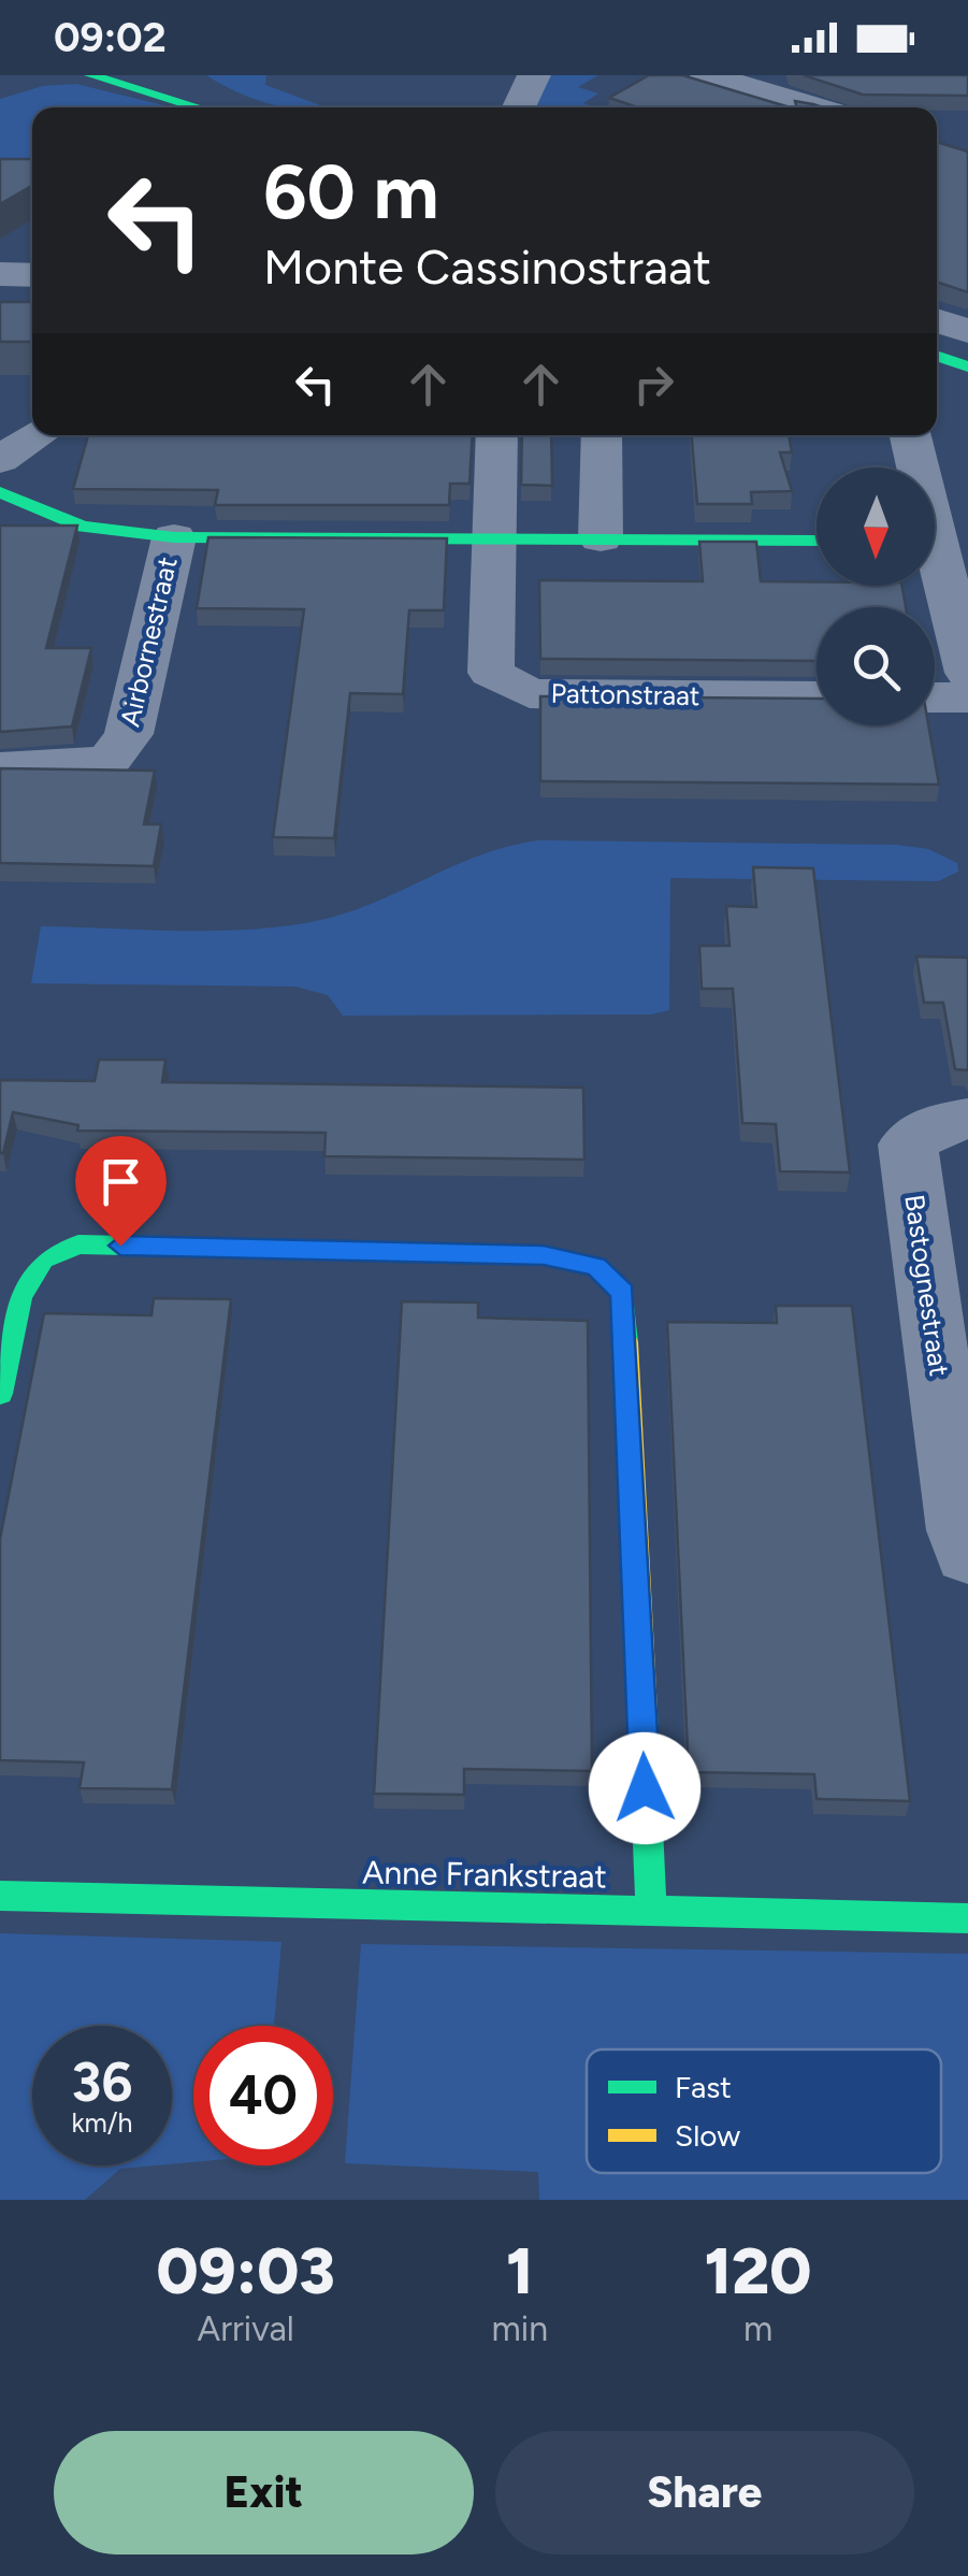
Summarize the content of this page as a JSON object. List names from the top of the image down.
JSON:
{
  "streets": {
    "street": [
      "Airbornestraat",
      "Pattonstraat",
      "Bastognestraat",
      "Anne Frankstraat"
    ]
  },
  "crossings": [
    ["Airbornestraat", "Pattonstraat"]
  ],
  "legend": ["Fast", "Slow"],
  "north": "bottom",
  "page": {
    "status": "09:02",
    "turn": ["60 m", "Monte Cassinostraat"],
    "speed": "36 km/h",
    "limit": "40",
    "eta": [
      "09:03",
      "Arrival",
      "1",
      "min",
      "120",
      "m"
    ],
    "buttons": ["Exit", "Share"]
  }
}
